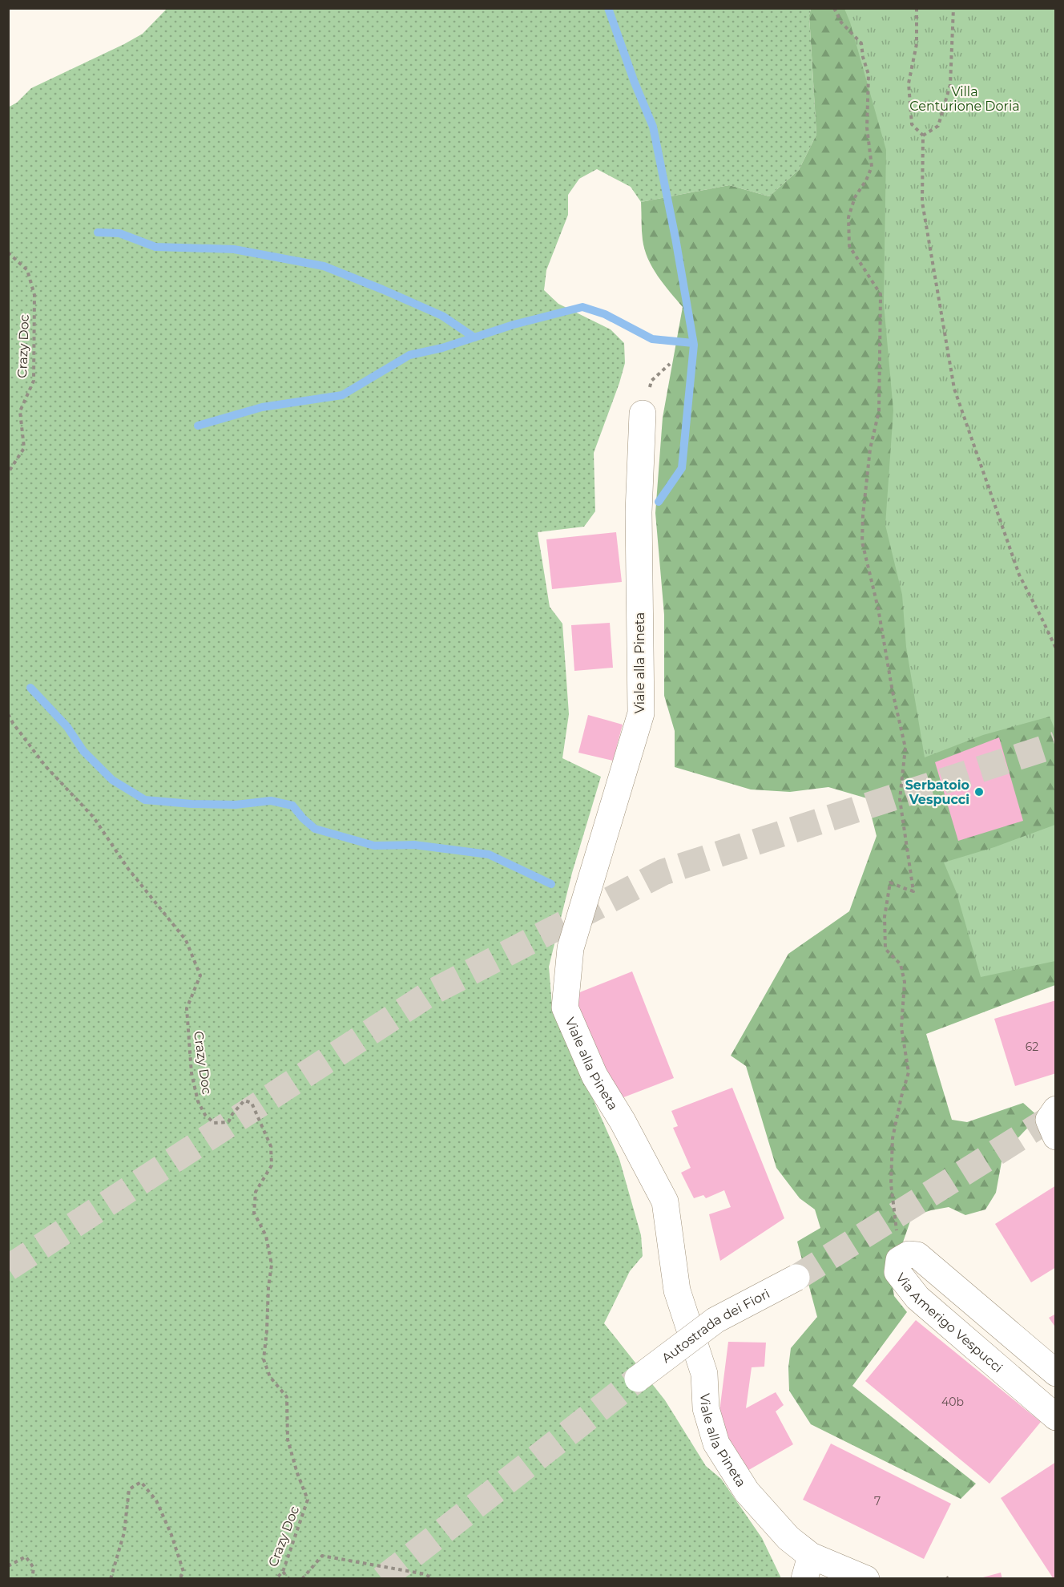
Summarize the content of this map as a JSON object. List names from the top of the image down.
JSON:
{
  "streets": {
    "main road": ["Viale alla Pineta", "Via Amerigo Vespucci", "Autostrada dei Fiori"],
    "path": ["Crazy Doc"]
  },
  "parks": ["Villa Centurione Doria"],
  "places": ["Serbatoio Vespucci"],
  "house_numbers": ["62", "40b", "7"]
}
